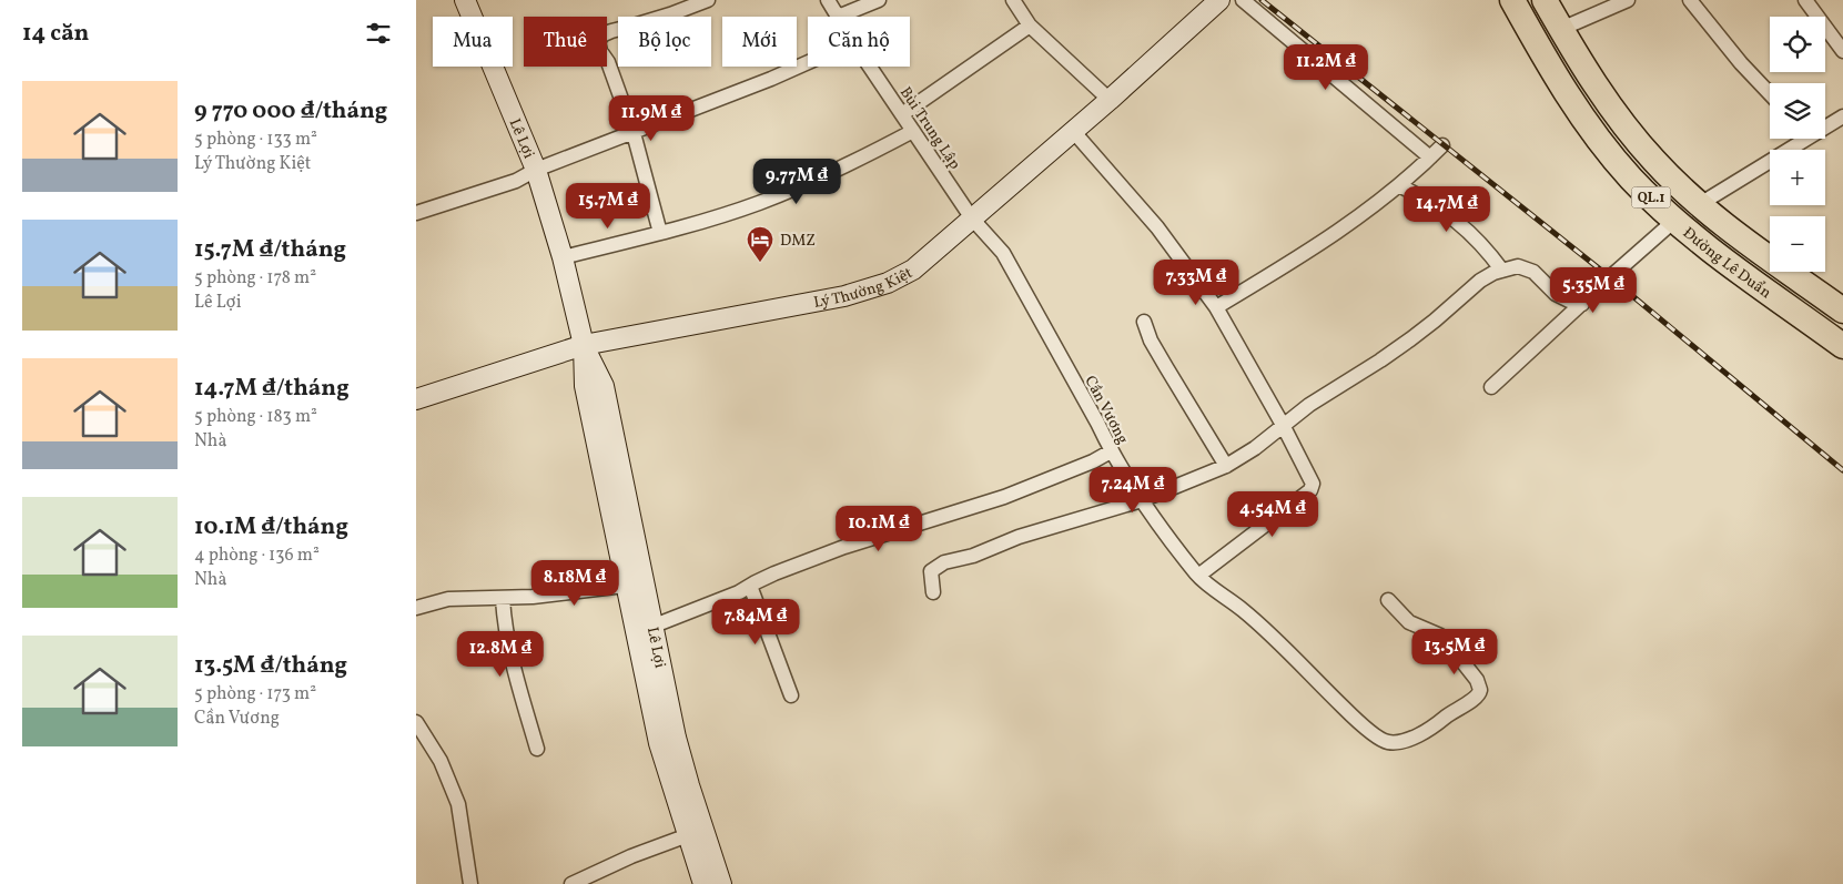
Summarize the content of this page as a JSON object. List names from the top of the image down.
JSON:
{
  "streets": {
    "highway": ["QL.1", "Đường Lê Duẩn"],
    "street": [
      "Bùi Trung Lập",
      "Lê Lợi",
      "Lý Thường Kiệt",
      "Cần Vương"
    ]
  },
  "crossings": [
    ["Bùi Trung Lập", "Lý Thường Kiệt"],
    ["Bùi Trung Lập", "Cần Vương"],
    ["Lê Lợi", "Lý Thường Kiệt"],
    ["Lý Thường Kiệt", "Cần Vương"]
  ],
  "places": {
    "hotel": ["DMZ"]
  },
  "page": {
    "heading": "14 căn",
    "map_buttons": ["+", "−"],
    "chip": [
      "Mua",
      "Thuê",
      "Bộ lọc",
      "Mới",
      "Căn hộ"
    ],
    "price": [
      "11.2M ₫",
      "11.9M ₫",
      "9.77M ₫",
      "15.7M ₫",
      "14.7M ₫",
      "7.33M ₫",
      "5.35M ₫",
      "7.24M ₫",
      "4.54M ₫",
      "10.1M ₫",
      "8.18M ₫",
      "7.84M ₫",
      "13.5M ₫",
      "12.8M ₫"
    ],
    "list": [
      {
        "name": "9 770 000 ₫/tháng",
        "note": "5 phòng · 133 m² · Lý Thường Kiệt"
      },
      {
        "name": "15.7M ₫/tháng",
        "note": "5 phòng · 178 m² · Lê Lợi"
      },
      {
        "name": "14.7M ₫/tháng",
        "note": "5 phòng · 183 m² · Nhà"
      },
      {
        "name": "10.1M ₫/tháng",
        "note": "4 phòng · 136 m² · Nhà"
      },
      {
        "name": "13.5M ₫/tháng",
        "note": "5 phòng · 173 m² · Cần Vương"
      }
    ]
  }
}
